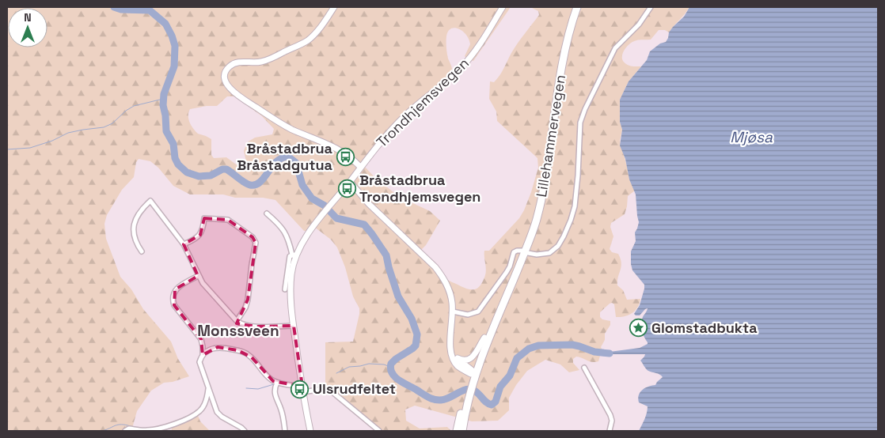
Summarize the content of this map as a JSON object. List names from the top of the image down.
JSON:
{
  "streets": {
    "highway": ["Lillehammervegen"],
    "main road": ["Trondhjemsvegen"]
  },
  "districts": ["Monssveen"],
  "water": ["Mjøsa"],
  "places": {
    "bus stop": ["Bråstadbrua Bråstadgutua", "Bråstadbrua Trondhjemsvegen", "Ulsrudfeltet"],
    "place": ["Glomstadbukta"]
  },
  "north": "top"
}
